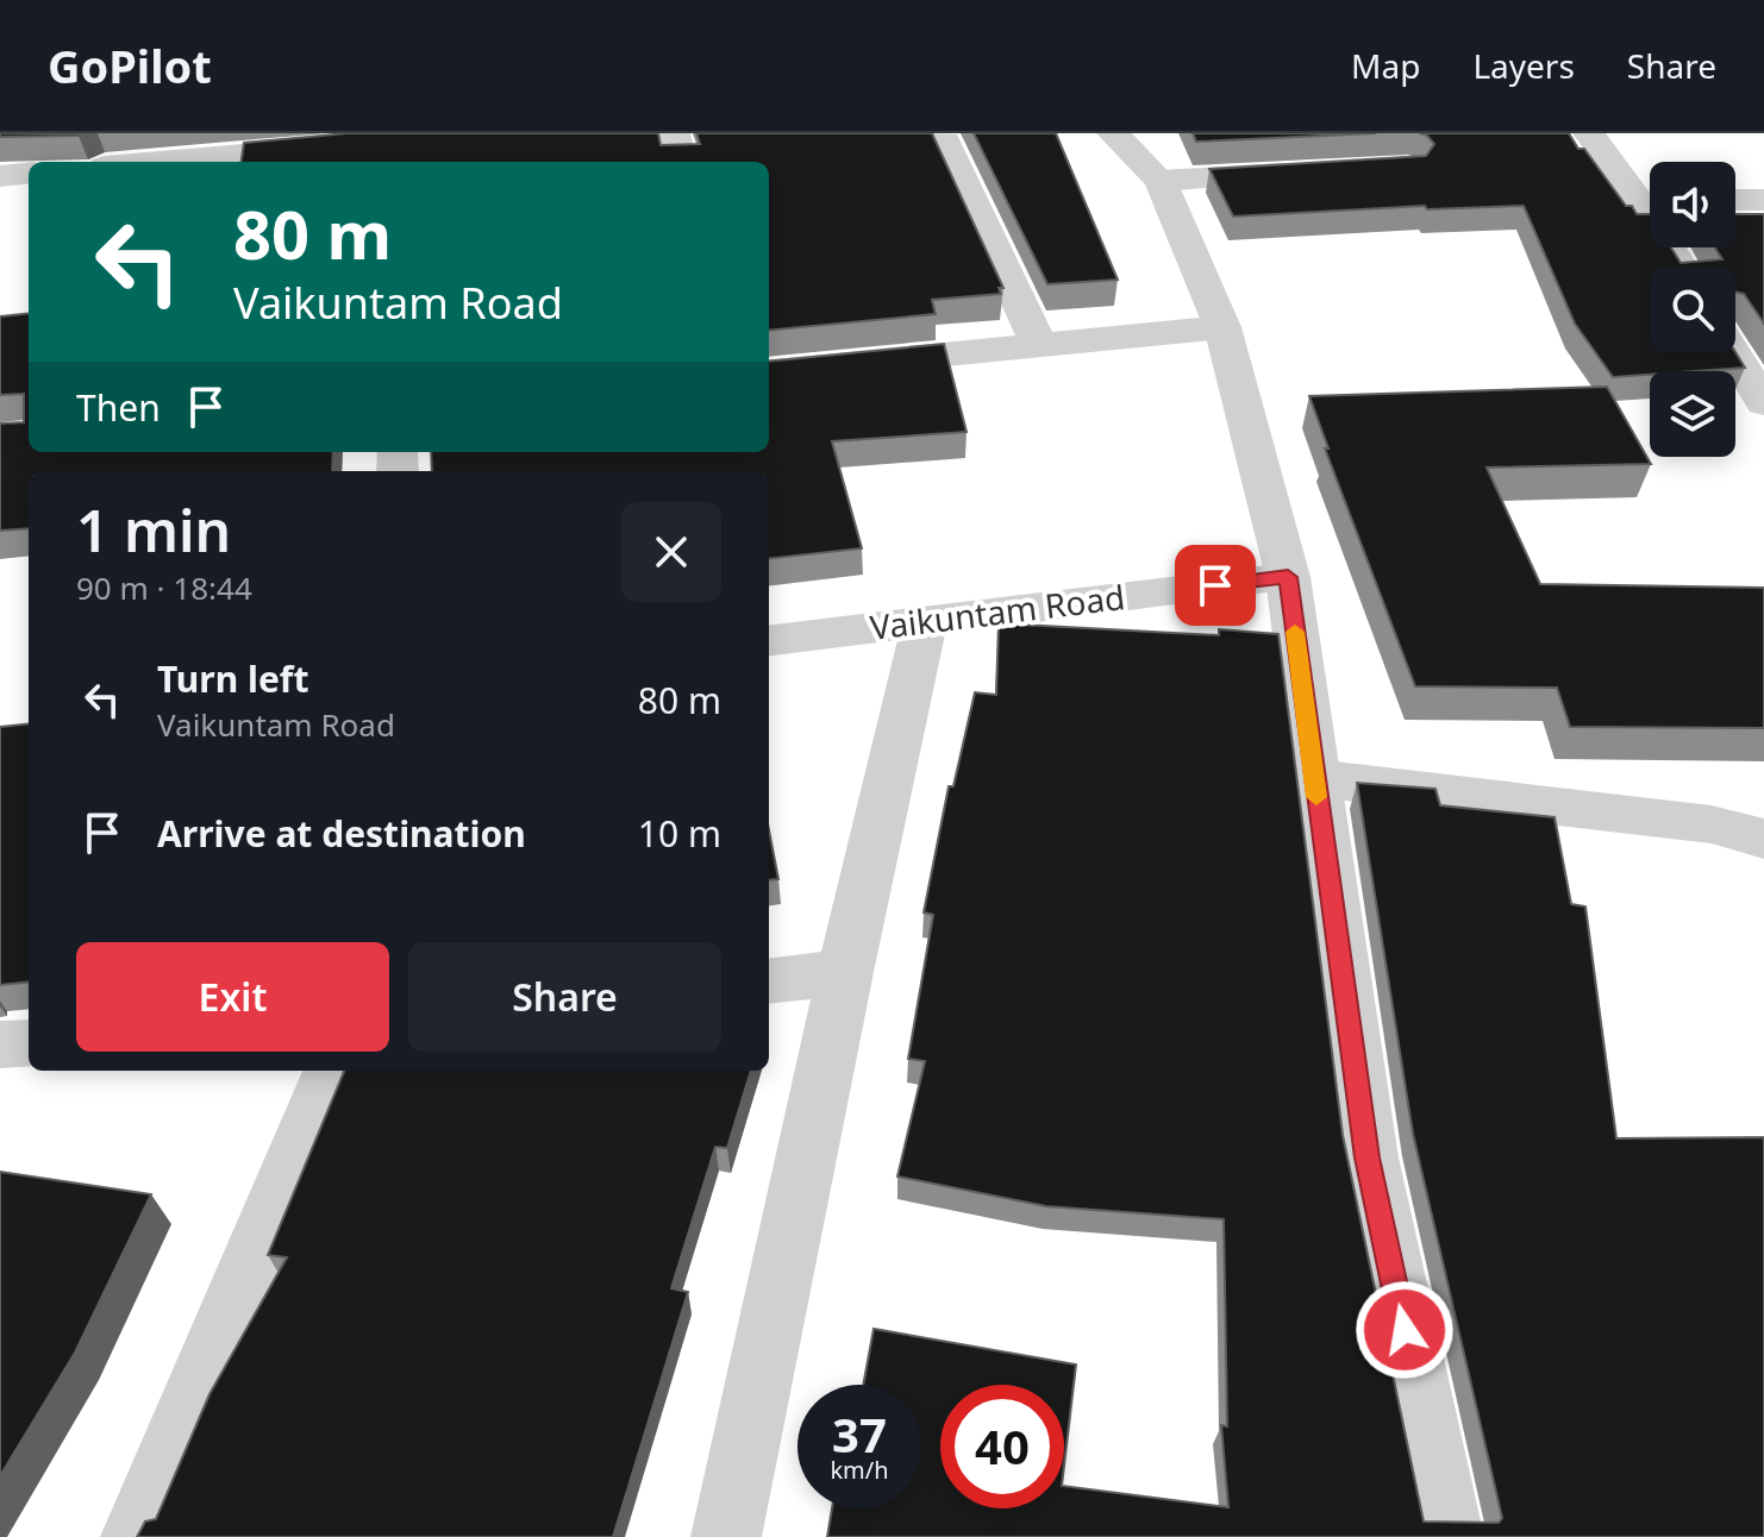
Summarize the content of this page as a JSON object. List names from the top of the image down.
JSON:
{
  "streets": {
    "street": ["Vaikuntam Road"]
  },
  "page": {
    "header": "GoPilot",
    "nav": ["Map", "Layers", "Share"],
    "turn": ["80 m", "Vaikuntam Road"],
    "then": "Then",
    "heading": ["1 min", "90 m · 18:44"],
    "list": [
      {
        "name": "Turn left",
        "note": "Vaikuntam Road",
        "value": "80 m"
      },
      {
        "name": "Arrive at destination",
        "value": "10 m"
      }
    ],
    "buttons": ["Exit", "Share"],
    "speed": "37 km/h",
    "limit": "40"
  }
}
